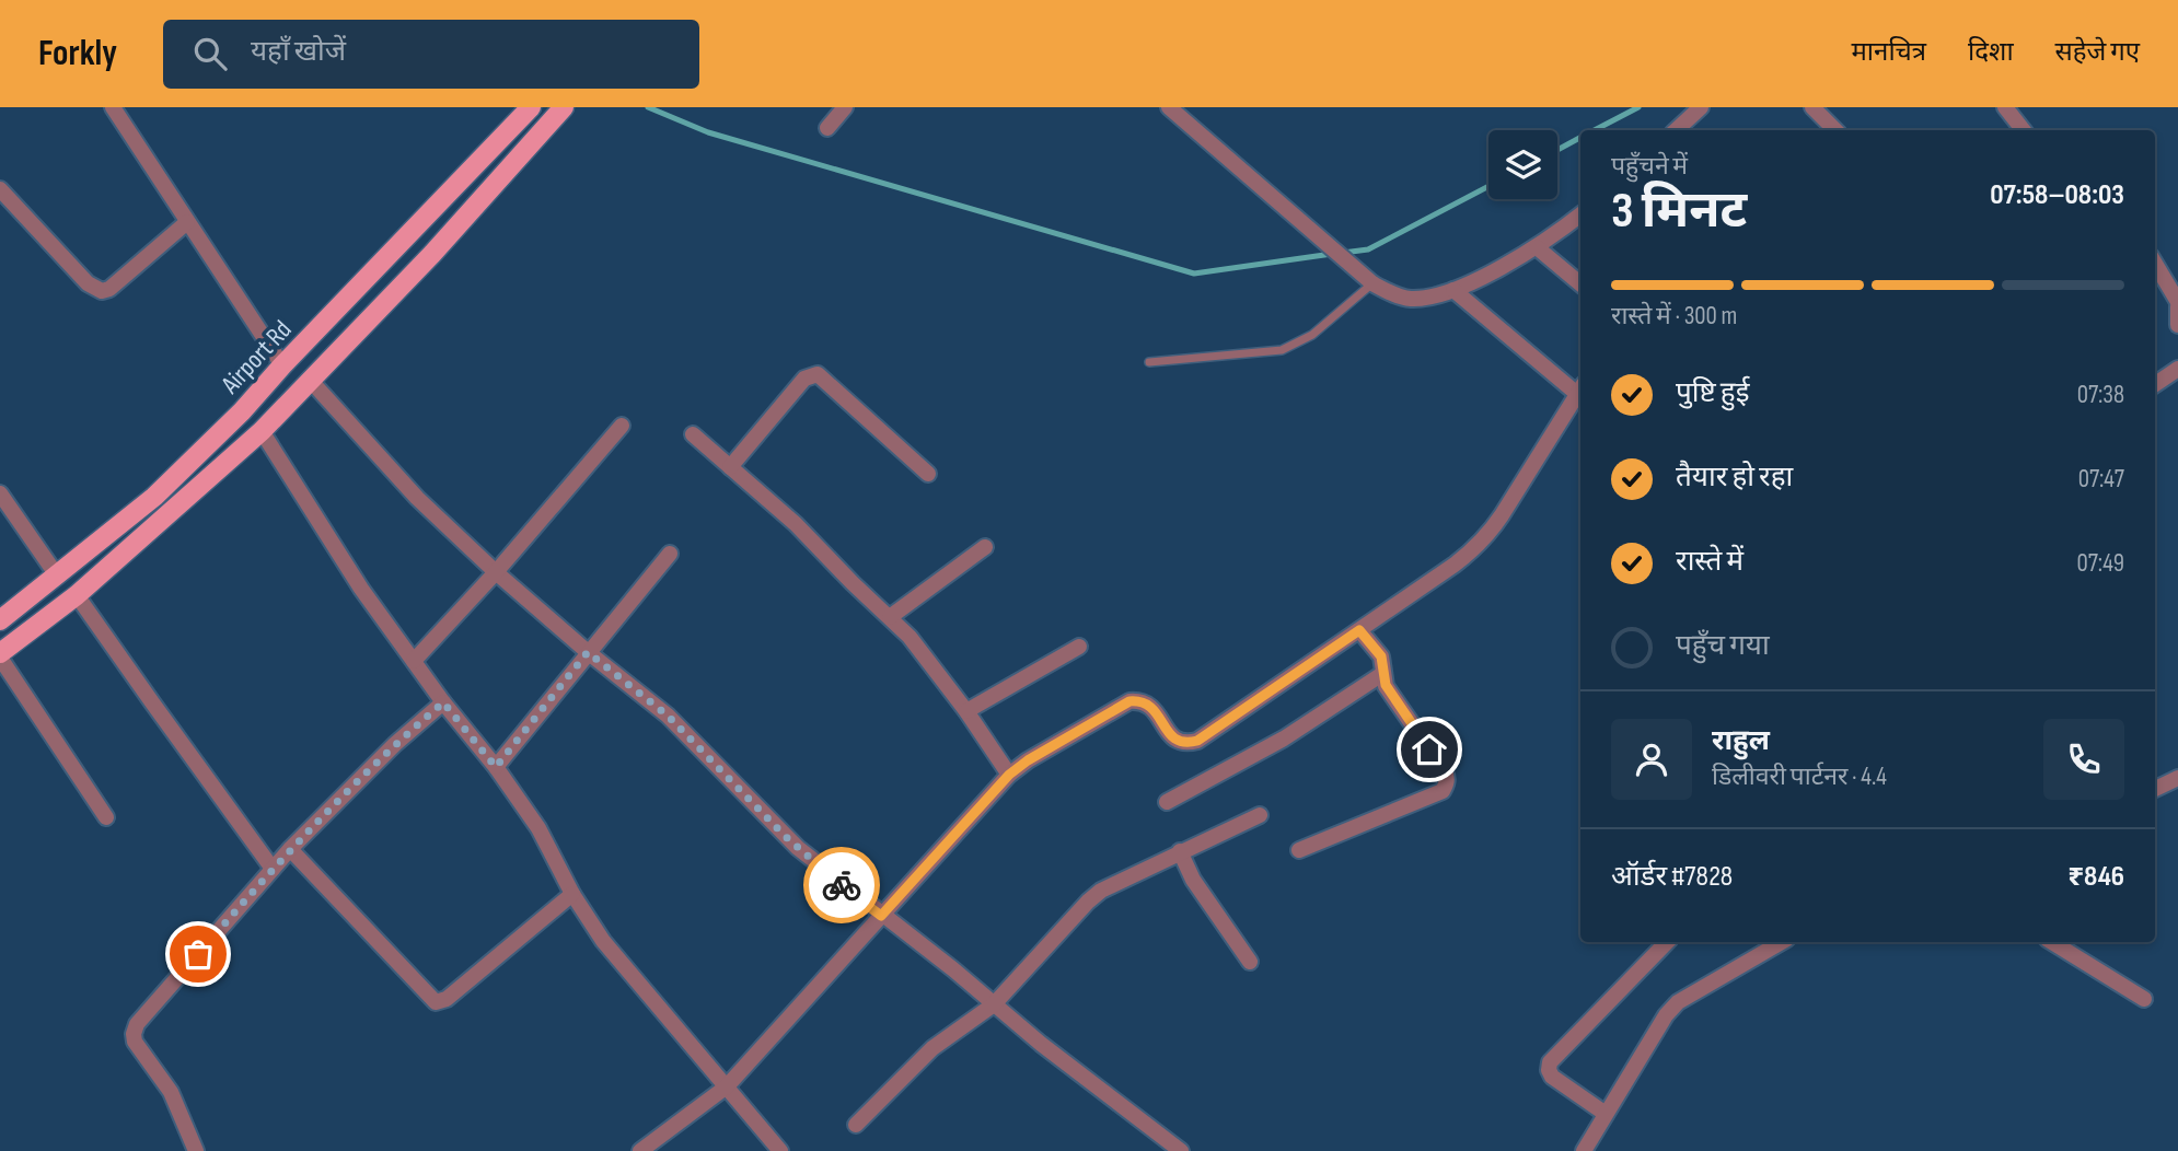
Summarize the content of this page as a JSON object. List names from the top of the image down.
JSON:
{
  "streets": {
    "main road": ["Airport Rd"]
  },
  "page": {
    "header": "Forkly",
    "search": "यहाँ खोजें",
    "nav": ["मानचित्र", "दिशा", "सहेजे गए"],
    "heading": ["3 मिनट", "पहुँचने में", "07:58–08:03"],
    "panel": [
      "राहुल",
      "डिलीवरी पार्टनर · 4.4",
      "ऑर्डर #7828",
      "₹846"
    ],
    "bar": "रास्ते में · 300 m",
    "list": [
      ["पुष्टि हुई", "07:38"],
      ["तैयार हो रहा", "07:47"],
      ["रास्ते में", "07:49"],
      "पहुँच गया"
    ]
  }
}
